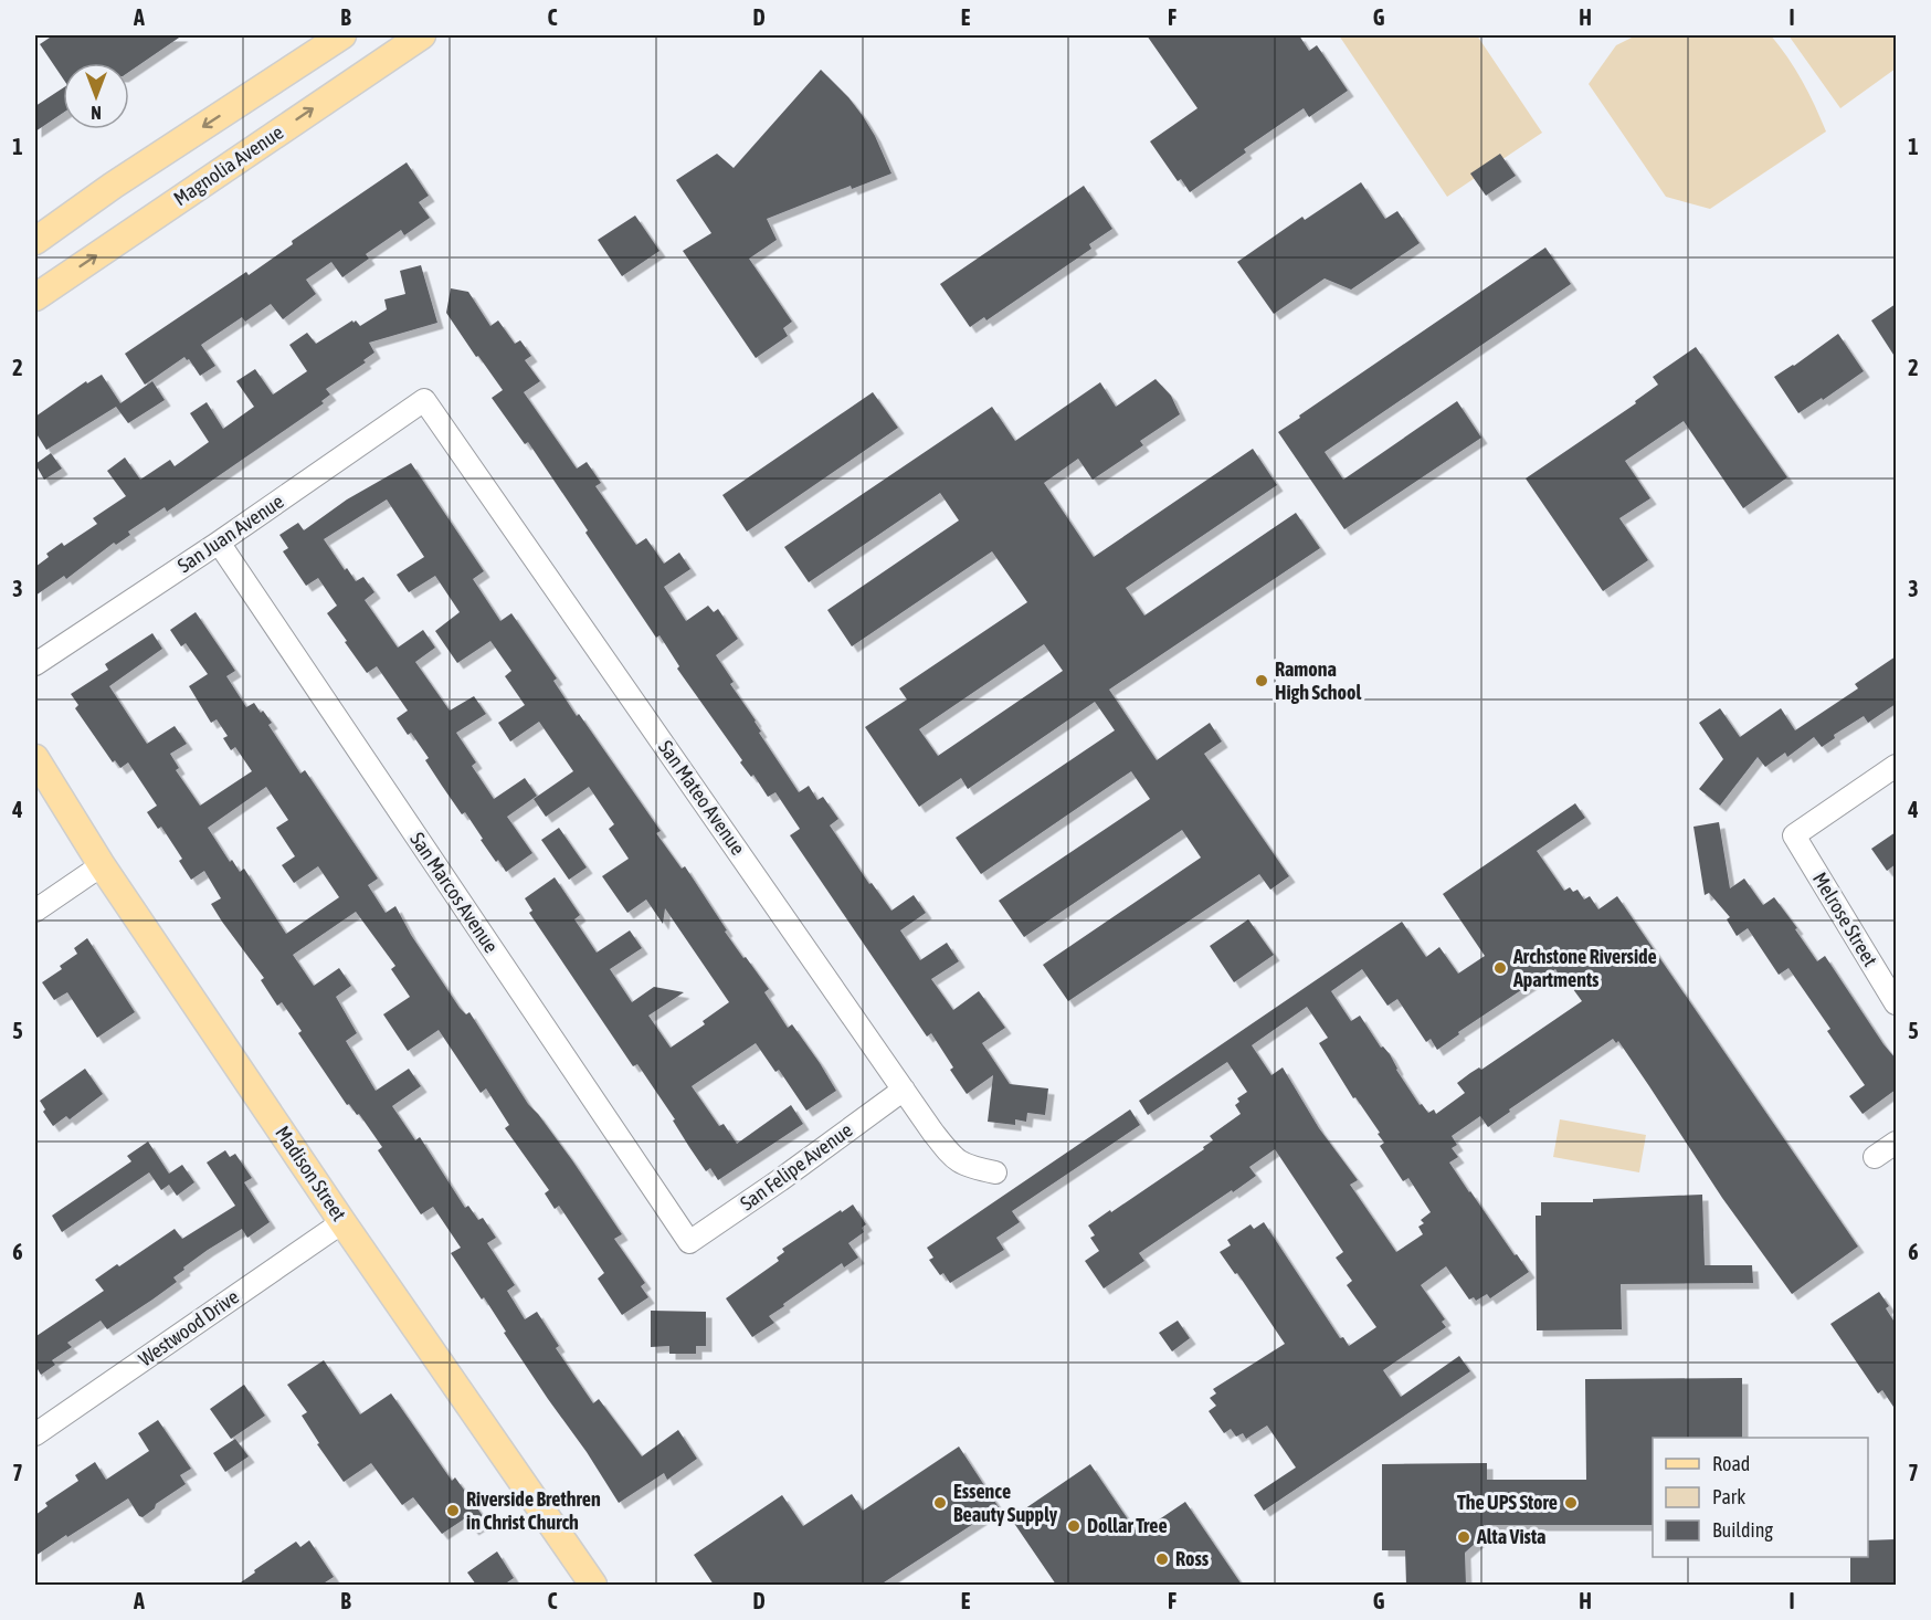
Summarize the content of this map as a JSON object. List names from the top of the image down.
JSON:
{
  "streets": {
    "main road": ["Magnolia Avenue", "Madison Street"],
    "street": [
      "San Juan Avenue",
      "San Mateo Avenue",
      "San Marcos Avenue",
      "Melrose Street",
      "San Felipe Avenue",
      "Westwood Drive"
    ]
  },
  "crossings": [
    ["San Juan Avenue", "San Mateo Avenue"],
    ["San Juan Avenue", "San Marcos Avenue"],
    ["San Mateo Avenue", "San Felipe Avenue"],
    ["San Marcos Avenue", "San Felipe Avenue"],
    ["Madison Street", "Westwood Drive"]
  ],
  "places": [
    "Ramona High School",
    "Archstone Riverside Apartments",
    "Essence Beauty Supply",
    "The UPS Store",
    "Riverside Brethren in Christ Church",
    "Dollar Tree",
    "Alta Vista",
    "Ross"
  ],
  "legend": ["Road", "Park", "Building"],
  "north": "bottom",
  "grid": {
    "columns": [
      "A",
      "B",
      "C",
      "D",
      "E",
      "F",
      "G",
      "H",
      "I"
    ],
    "rows": [
      "1",
      "2",
      "3",
      "4",
      "5",
      "6",
      "7"
    ]
  }
}
